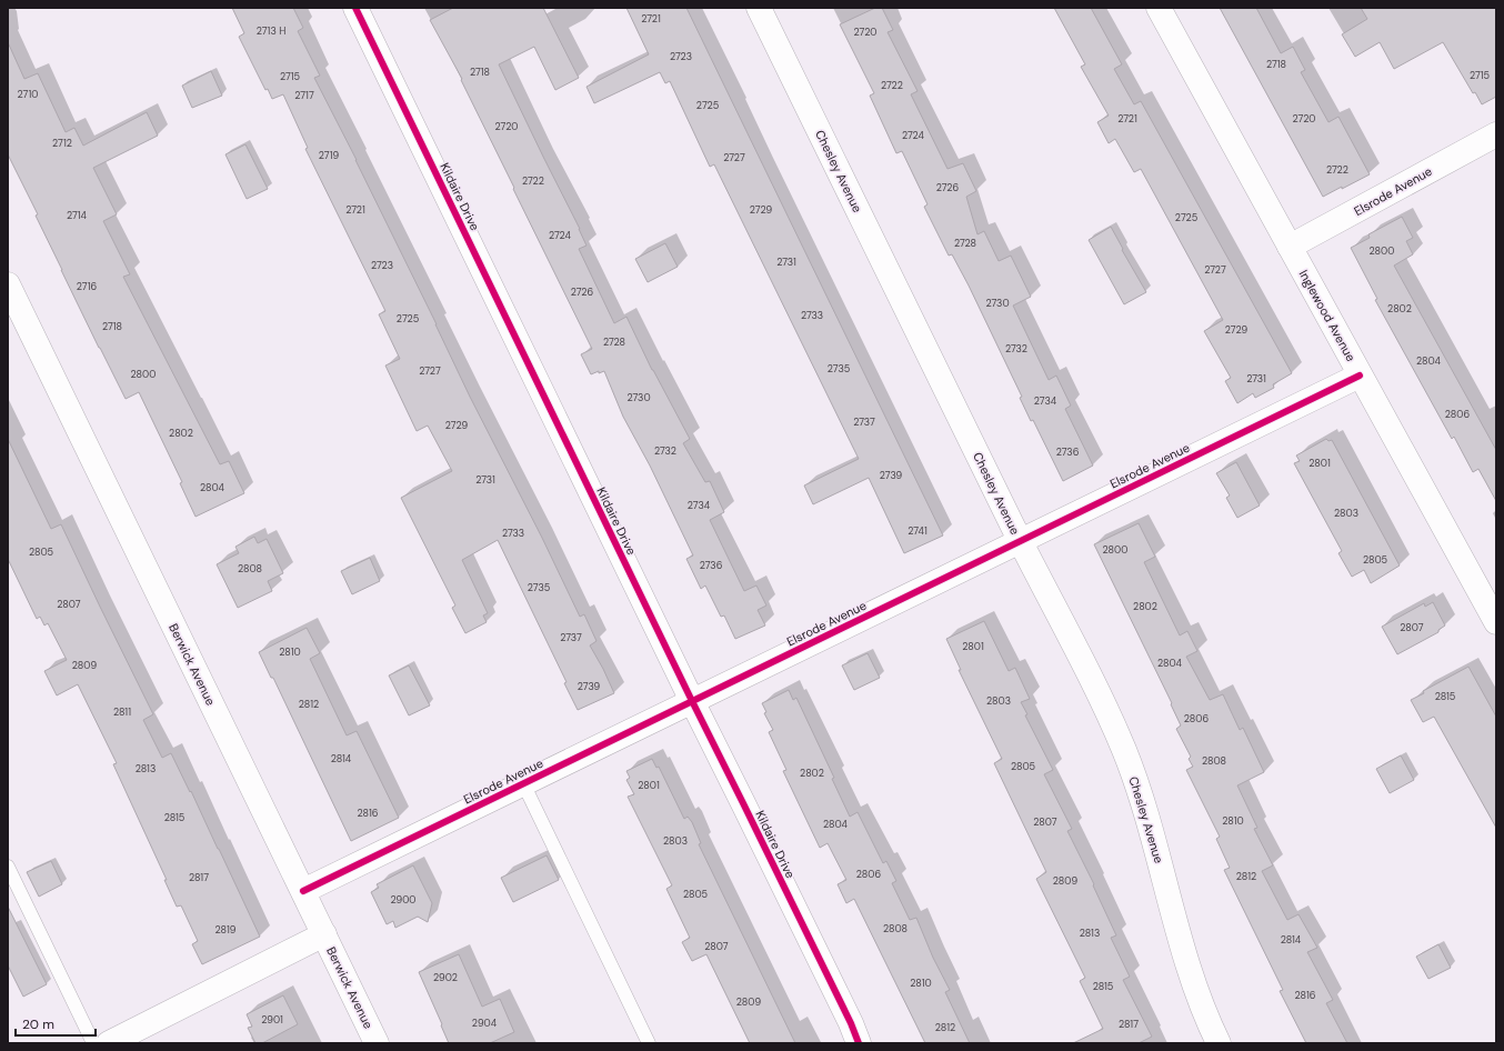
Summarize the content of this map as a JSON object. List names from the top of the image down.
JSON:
{
  "streets": {
    "street": [
      "Chesley Avenue",
      "Elsrode Avenue",
      "Kildaire Drive",
      "Inglewood Avenue",
      "Berwick Avenue"
    ]
  },
  "crossings": [
    ["Chesley Avenue", "Elsrode Avenue"],
    ["Elsrode Avenue", "Kildaire Drive"],
    ["Elsrode Avenue", "Inglewood Avenue"],
    ["Elsrode Avenue", "Berwick Avenue"]
  ],
  "house_numbers": [
    "2721",
    "2713 H",
    "2720",
    "2723",
    "2718",
    "2718",
    "2715",
    "2715",
    "2722",
    "2710",
    "2717",
    "2725",
    "2721",
    "2720",
    "2720",
    "2724",
    "2712",
    "2719",
    "2727",
    "2722",
    "2722",
    "2726",
    "2721",
    "2729",
    "2714",
    "2725",
    "2724",
    "2728",
    "2800",
    "2731",
    "2723",
    "2727",
    "2716",
    "2726",
    "2730",
    "2802",
    "2733",
    "2725",
    "2718",
    "2729",
    "2728",
    "2732",
    "2804",
    "2735",
    "2727",
    "2800",
    "2731",
    "2730",
    "2734",
    "2806",
    "2737",
    "2729",
    "2802",
    "2732",
    "2736",
    "2801",
    "2739",
    "2731",
    "2804",
    "2734",
    "2803",
    "2741",
    "2733",
    "2800",
    "2805",
    "2805",
    "2736",
    "2808",
    "2735",
    "2807",
    "2802",
    "2807",
    "2737",
    "2801",
    "2810",
    "2804",
    "2809",
    "2739",
    "2815",
    "2803",
    "2812",
    "2811",
    "2806",
    "2814",
    "2808",
    "2805",
    "2813",
    "2802",
    "2801",
    "2816",
    "2815",
    "2810",
    "2807",
    "2804",
    "2803",
    "2806",
    "2812",
    "2817",
    "2809",
    "2805",
    "2900",
    "2808",
    "2819",
    "2813",
    "2814",
    "2807",
    "2902",
    "2810",
    "2815",
    "2816",
    "2809",
    "2901",
    "2904",
    "2817",
    "2812"
  ],
  "scale_bar": "20 m"
}
